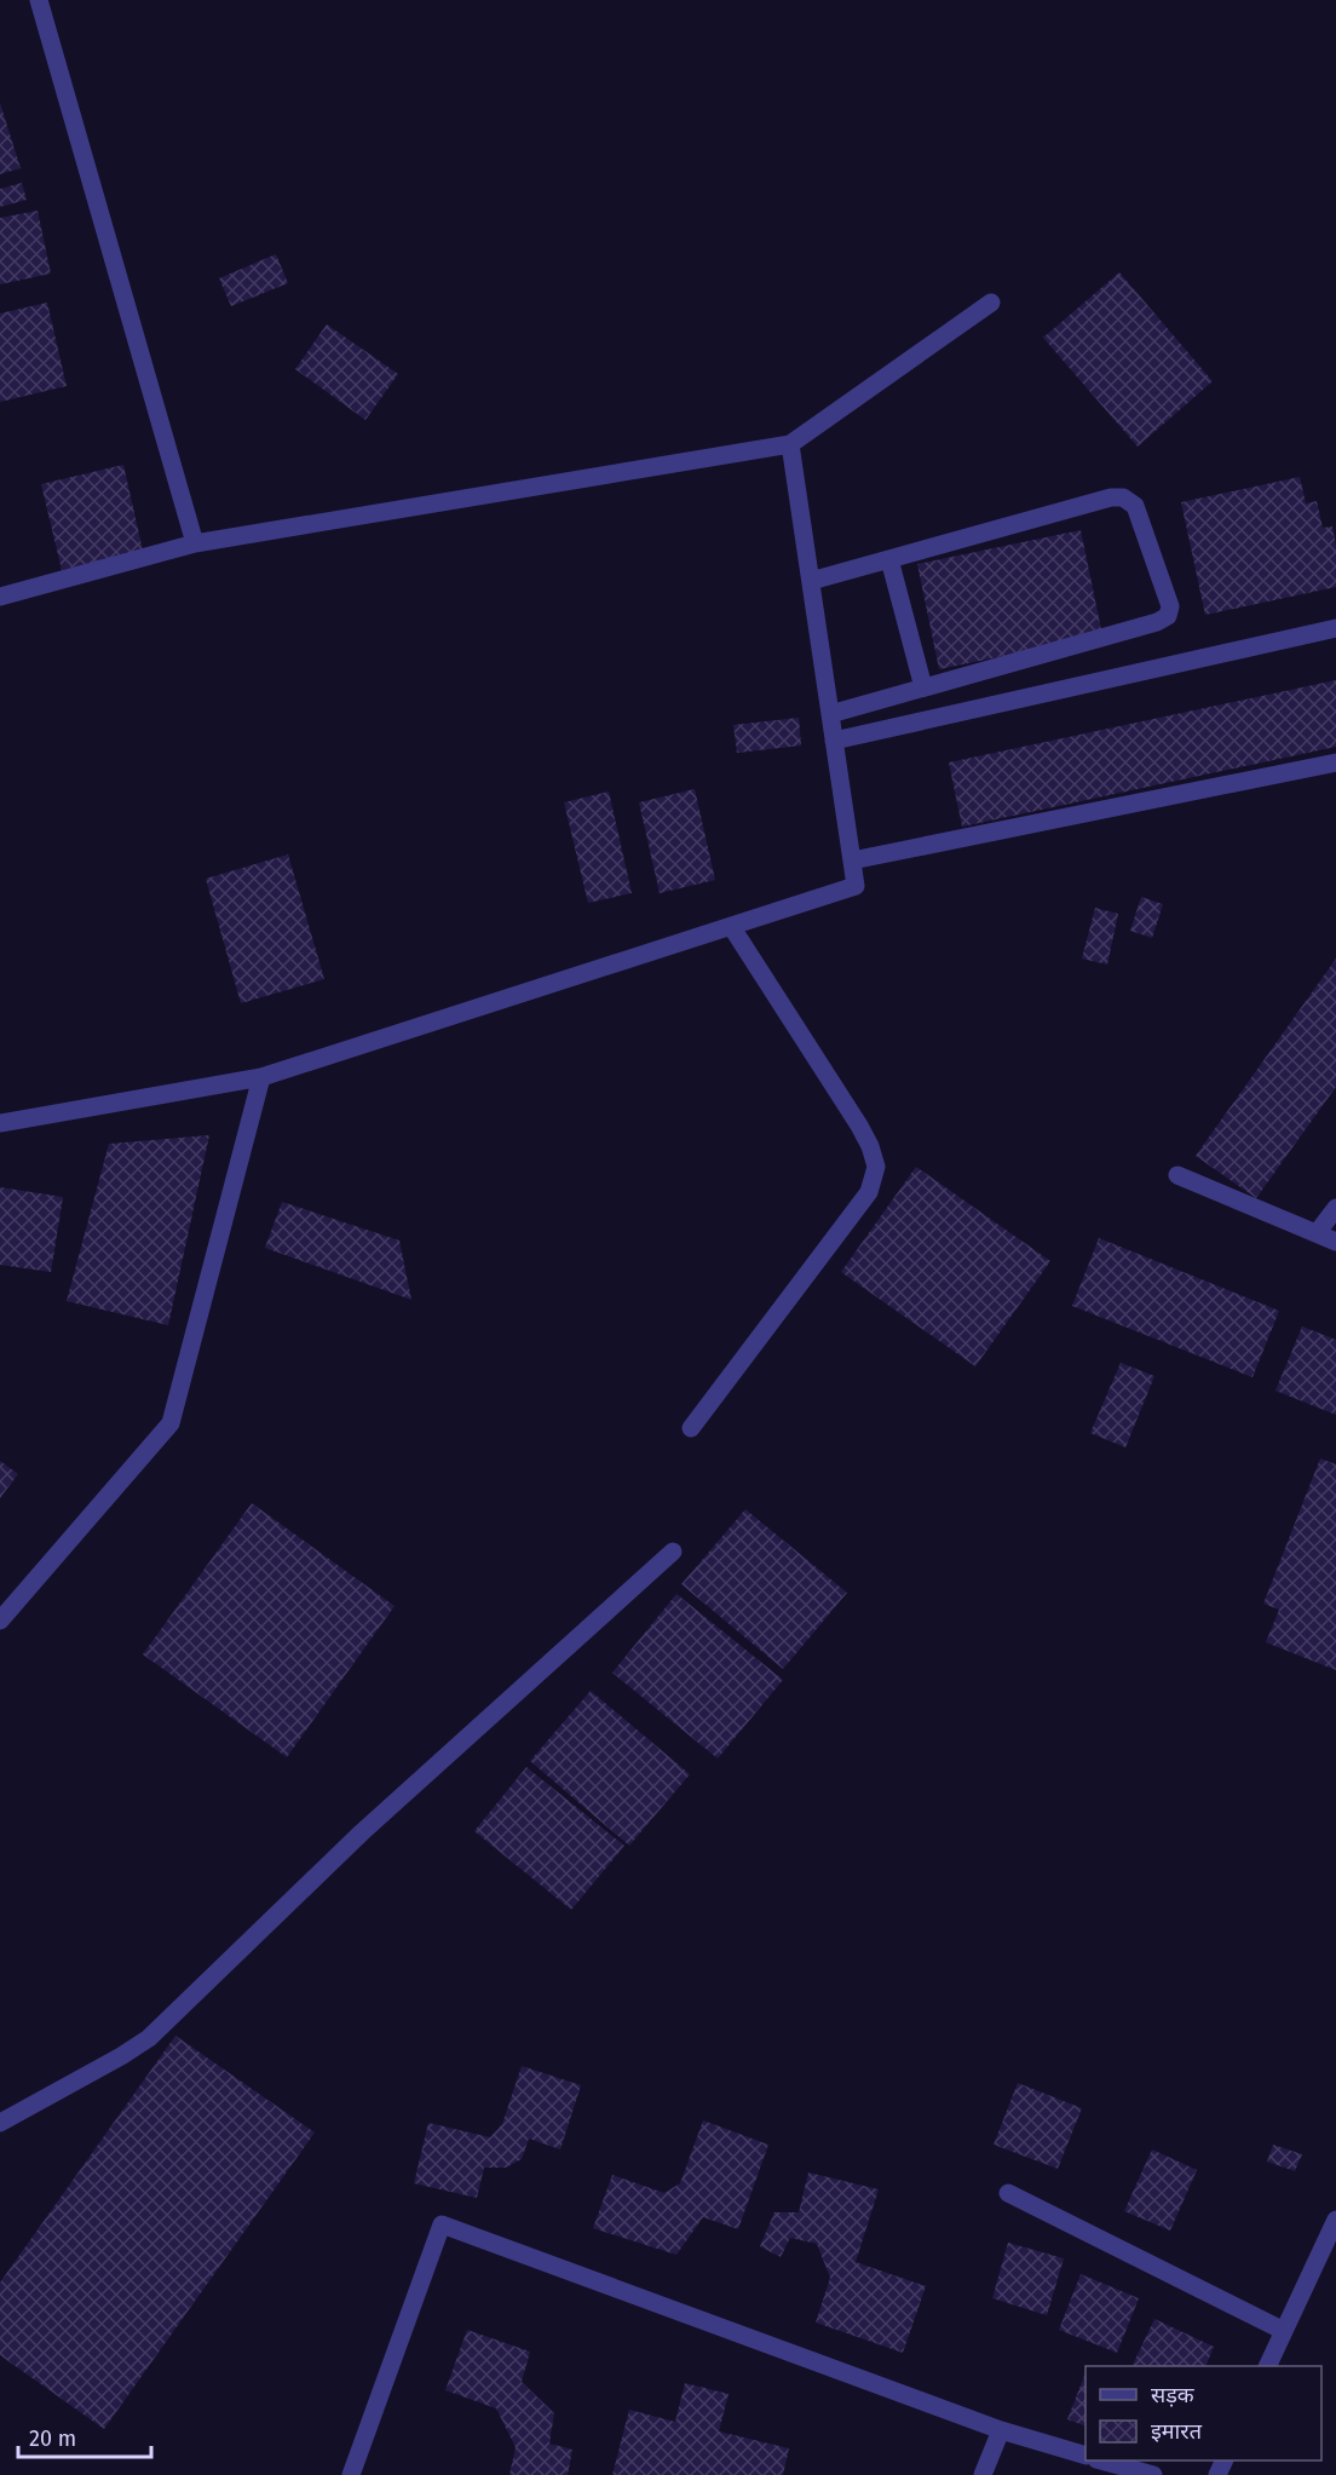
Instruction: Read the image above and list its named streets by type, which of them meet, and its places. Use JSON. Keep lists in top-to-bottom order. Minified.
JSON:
{"legend":["सड़क","इमारत"],"scale_bar":"20 m"}
